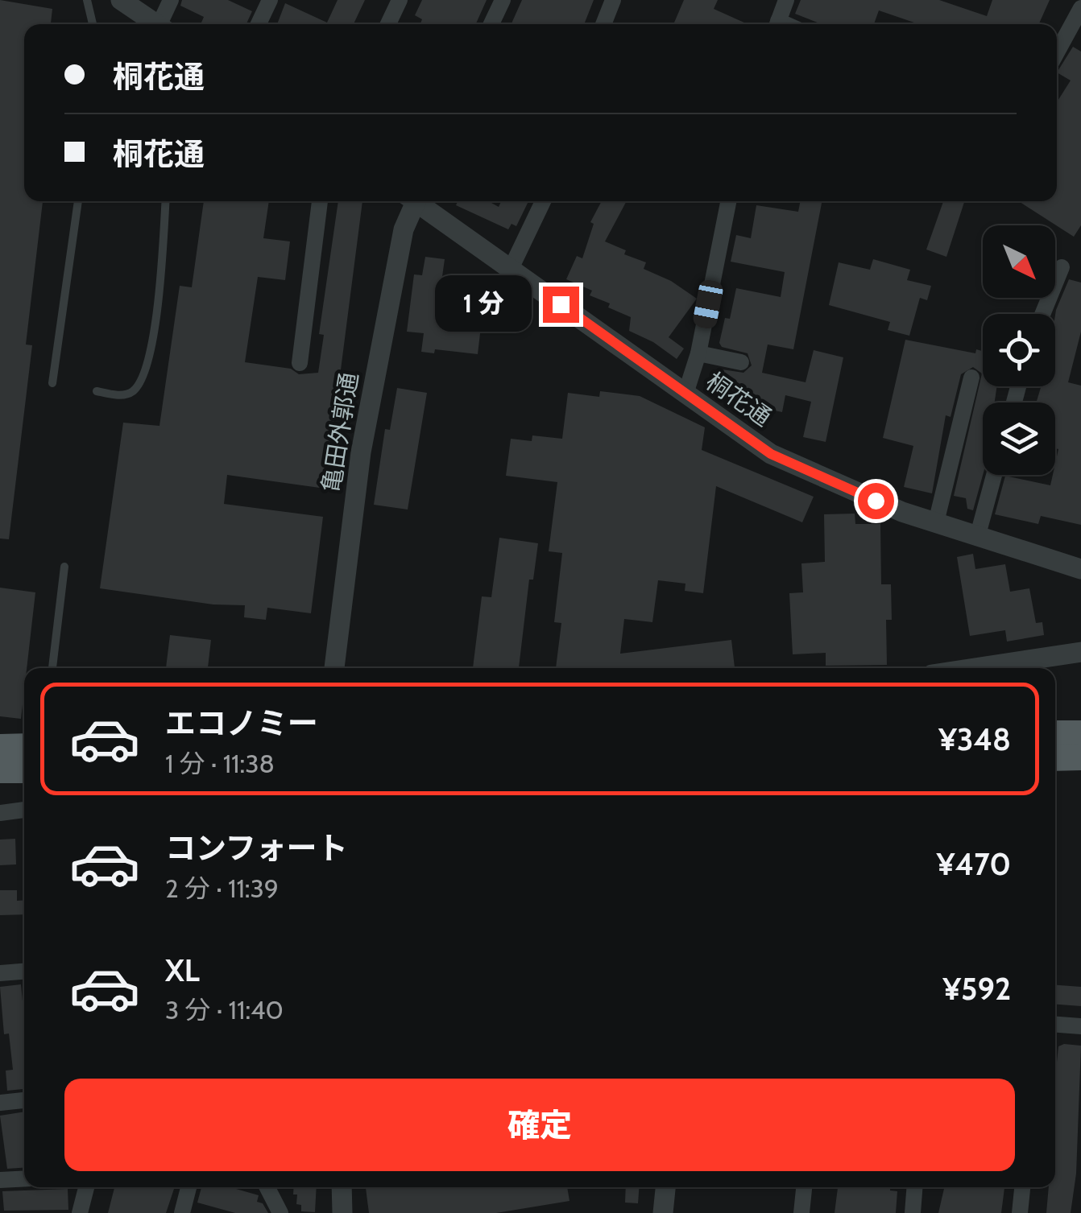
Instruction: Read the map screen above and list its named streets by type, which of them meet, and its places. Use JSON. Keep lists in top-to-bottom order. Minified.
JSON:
{"streets":{"street":["桐花通","亀田外郭通"]},"north":"bottom right","page":{"banner":["桐花通","桐花通"],"bubble":"1 分","list":[{"name":"エコノミー","note":"1 分 · 11:38","value":"¥348"},{"name":"コンフォート","note":"2 分 · 11:39","value":"¥470"},{"name":"XL","note":"3 分 · 11:40","value":"¥592"}],"buttons":"確定"}}
